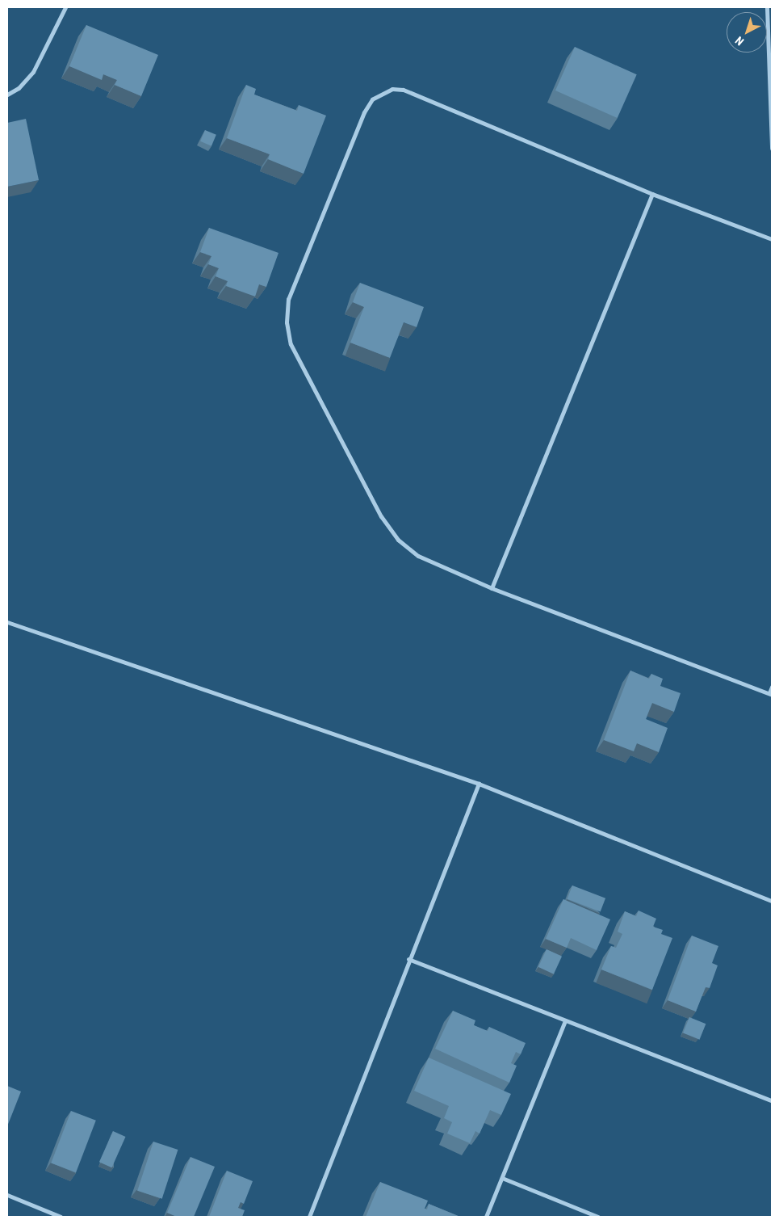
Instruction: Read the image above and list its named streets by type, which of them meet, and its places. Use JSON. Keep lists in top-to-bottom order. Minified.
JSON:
{"north":"bottom left"}
